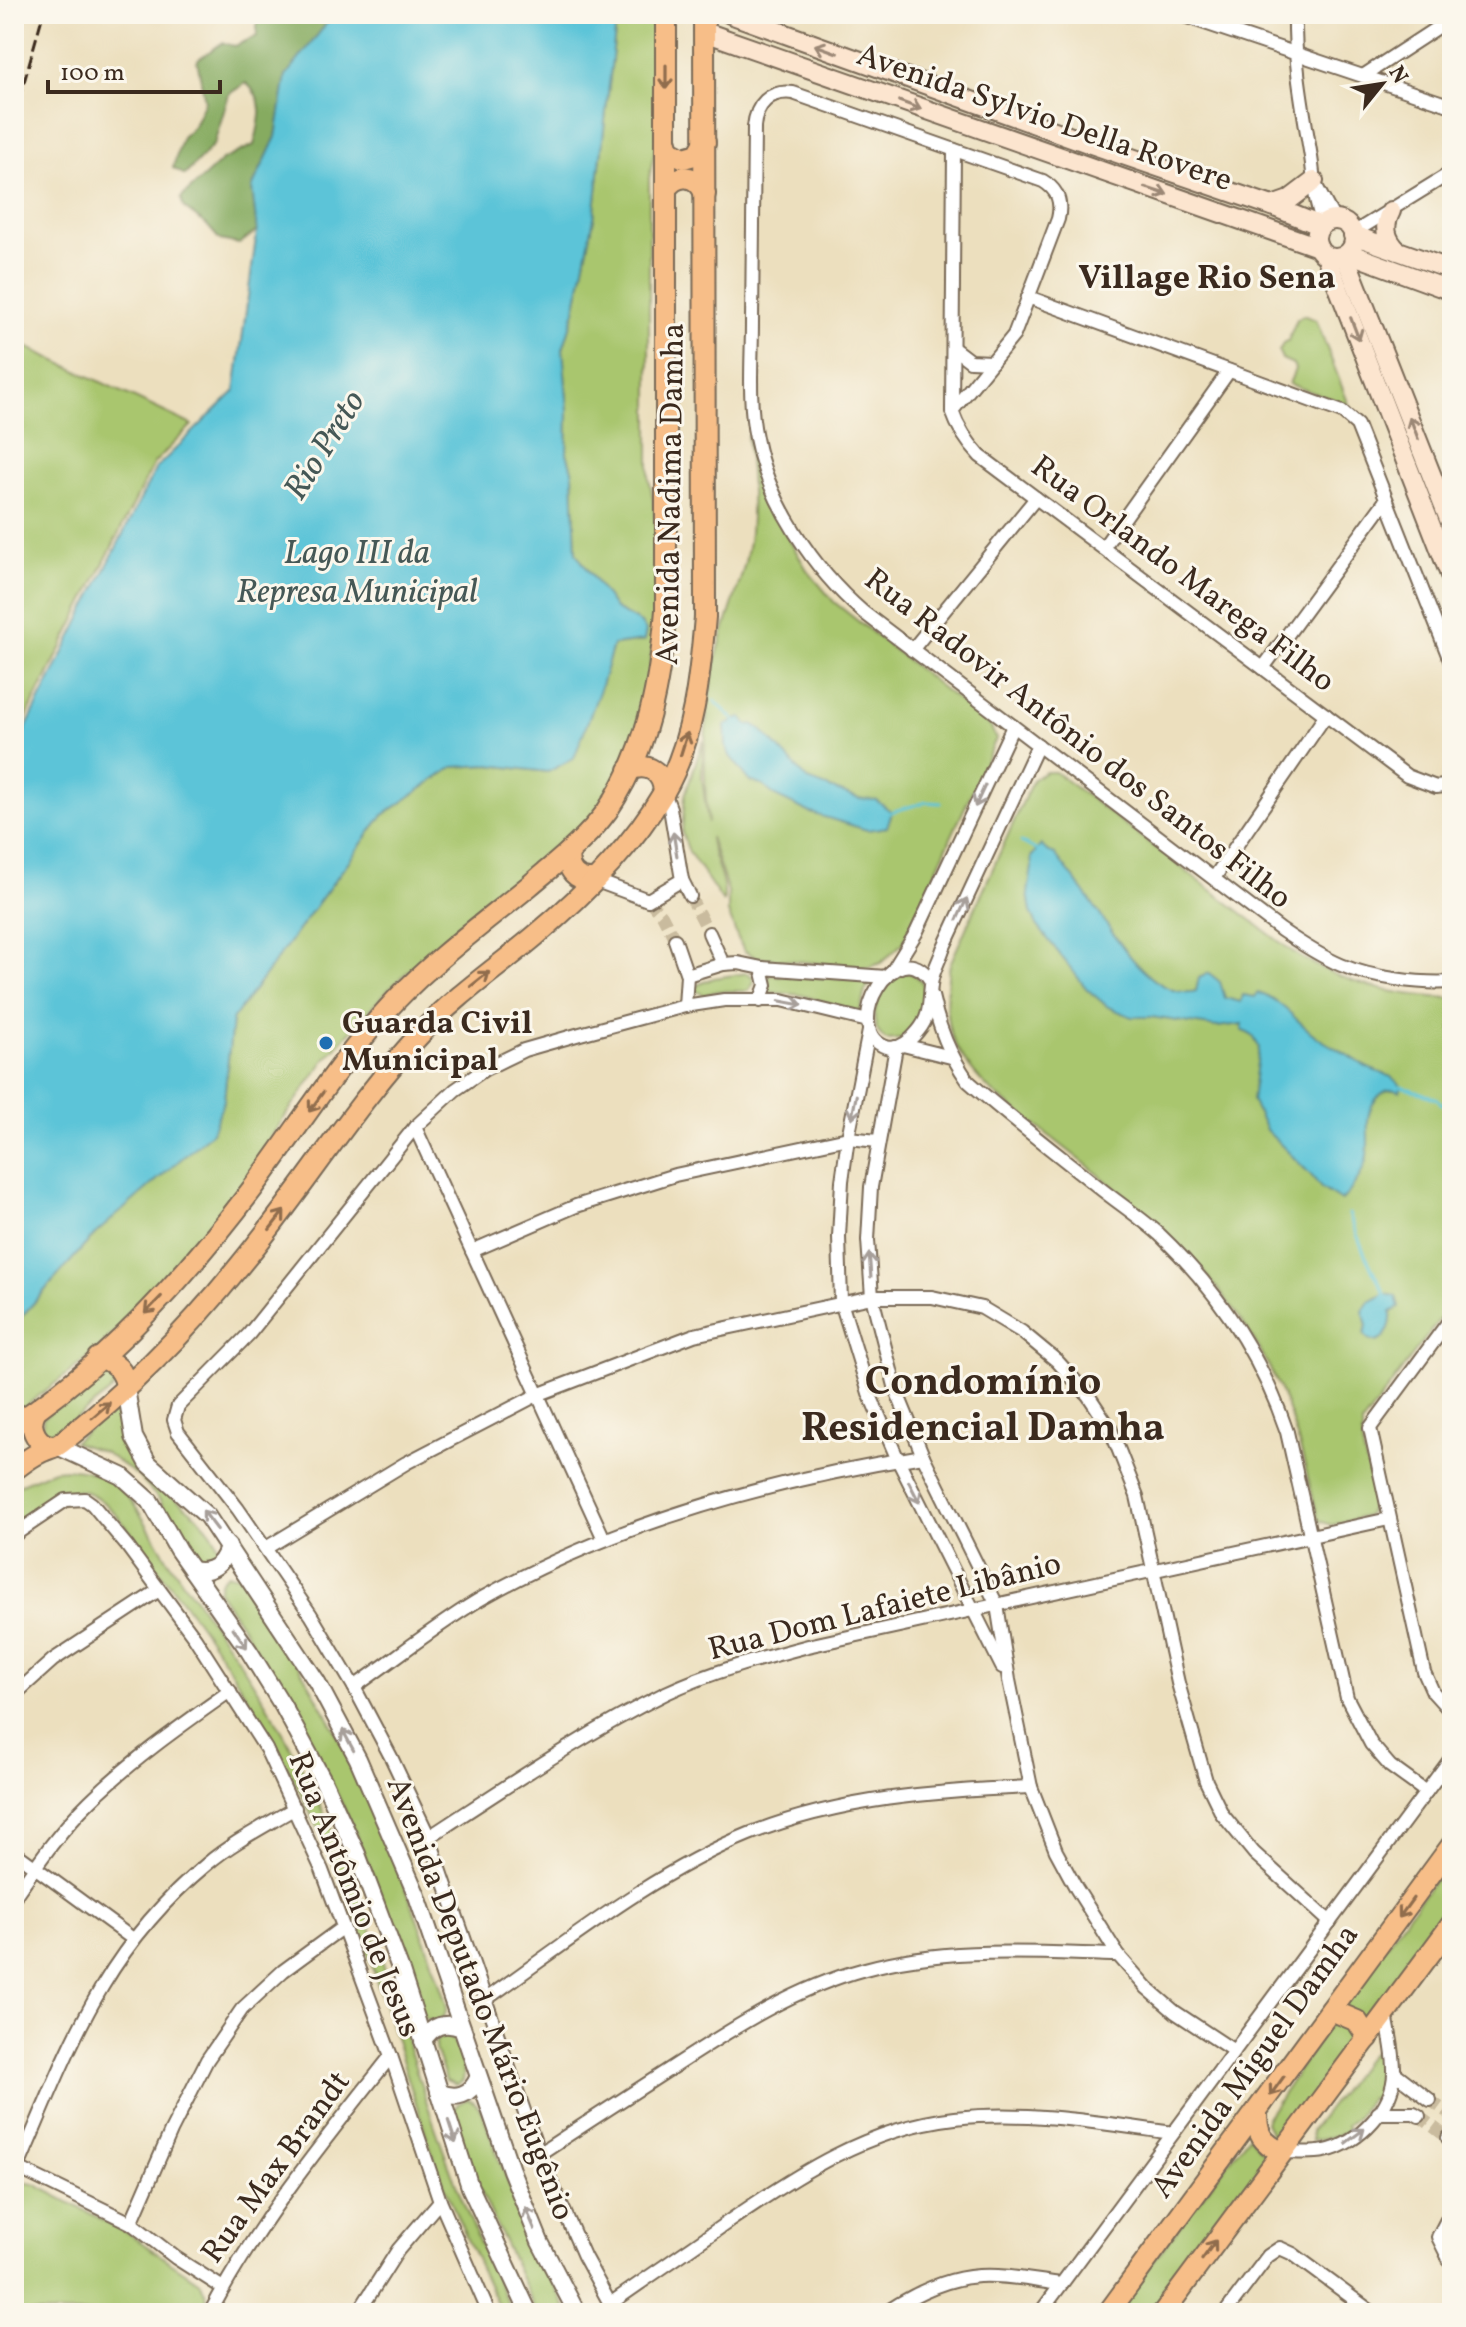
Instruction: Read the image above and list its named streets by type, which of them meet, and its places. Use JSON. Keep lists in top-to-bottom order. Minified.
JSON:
{"streets":{"main road":["Avenida Sylvio Della Rovere","Avenida Nadima Damha","Avenida Miguel Damha"],"street":["Rua Orlando Marega Filho","Rua Radovir Antônio dos Santos Filho","Rua Dom Lafaiete Libânio","Rua Antômio de Jesus","Avenida Deputado Mário Eugênio","Rua Max Brandt"]},"crossings":[["Avenida Sylvio Della Rovere","Avenida Nadima Damha"],["Avenida Nadima Damha","Avenida Deputado Mário Eugênio"],["Rua Antômio de Jesus","Rua Max Brandt"]],"districts":["Village Rio Sena","Condomínio Residencial Damha"],"water":["Rio Preto","Lago III da Represa Municipal"],"places":["Guarda Civil Municipal"],"scale_bar":"100 m","north":"top right"}
